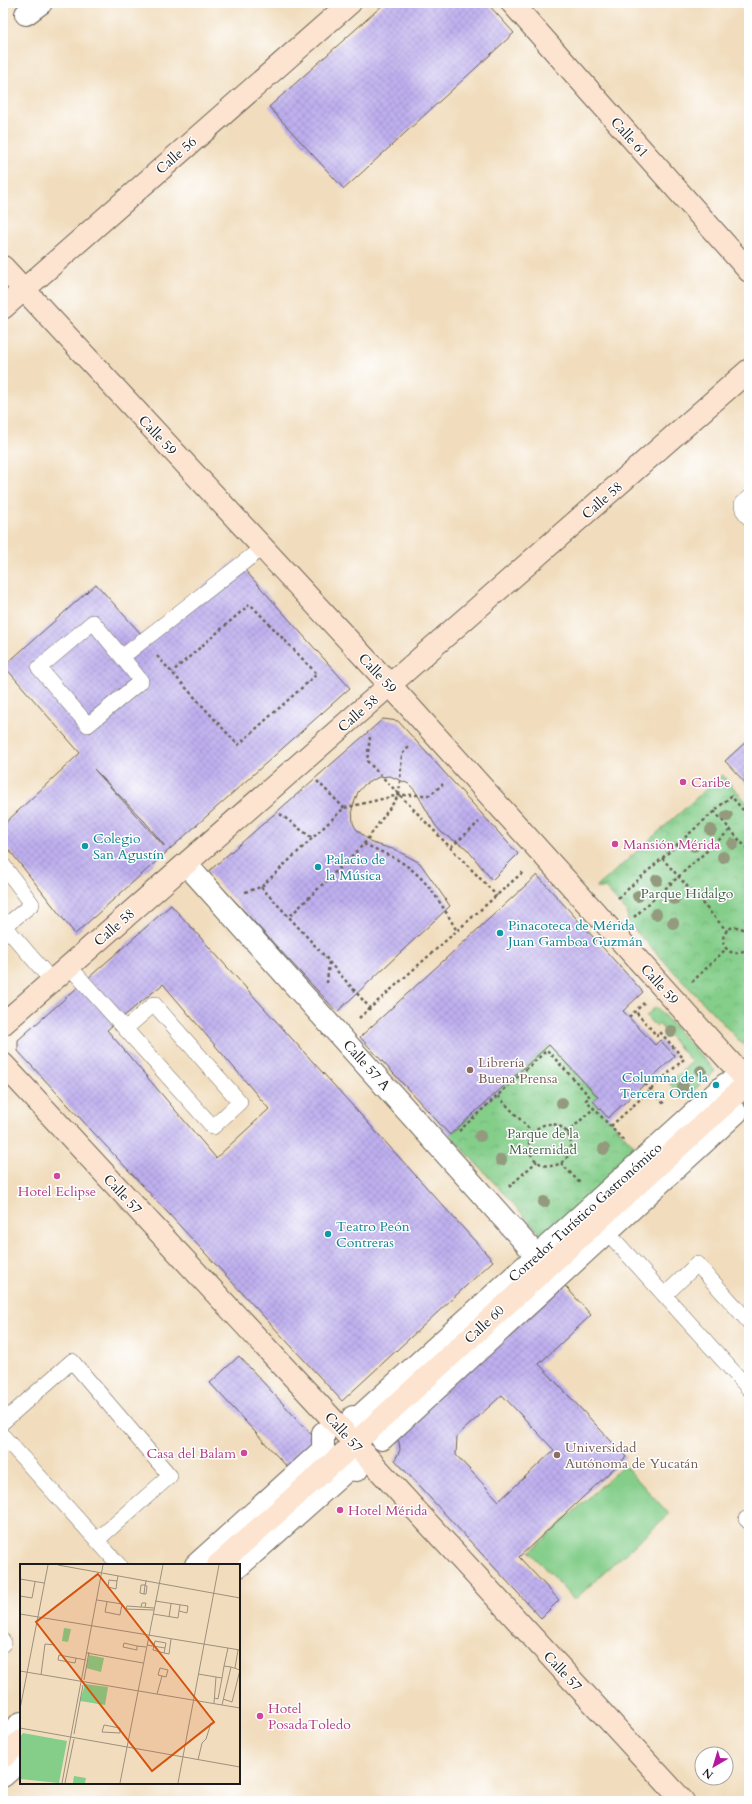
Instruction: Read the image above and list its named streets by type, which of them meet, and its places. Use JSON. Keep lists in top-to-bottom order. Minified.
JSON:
{"streets":{"main road":["Calle 61","Calle 56","Calle 59","Calle 58","Calle 57","Calle 60"],"street":["Calle 57 A","Corredor Turístico Gastronómico"]},"crossings":[["Calle 56","Calle 59"],["Calle 59","Calle 58"],["Calle 59","Calle 60"],["Calle 58","Calle 57 A"],["Calle 57 A","Corredor Turístico Gastronómico"],["Calle 57 A","Calle 60"],["Calle 57","Calle 60"],["Corredor Turístico Gastronómico","Calle 60"]],"parks":["Parque Hidalgo","Parque de la Maternidad"],"places":["Caribe","Mansión Mérida","Colegio San Agustín","Palacio de la Música","Pinacoteca de Mérida Juan Gamboa Guzmán","Librería Buena Prensa","Columna de la Tercera Orden","Hotel Eclipse","Teatro Peón Contreras","Casa del Balam","Universidad Autónoma de Yucatán","Hotel Mérida","Hotel PosadaToledo"],"north":"bottom left"}
